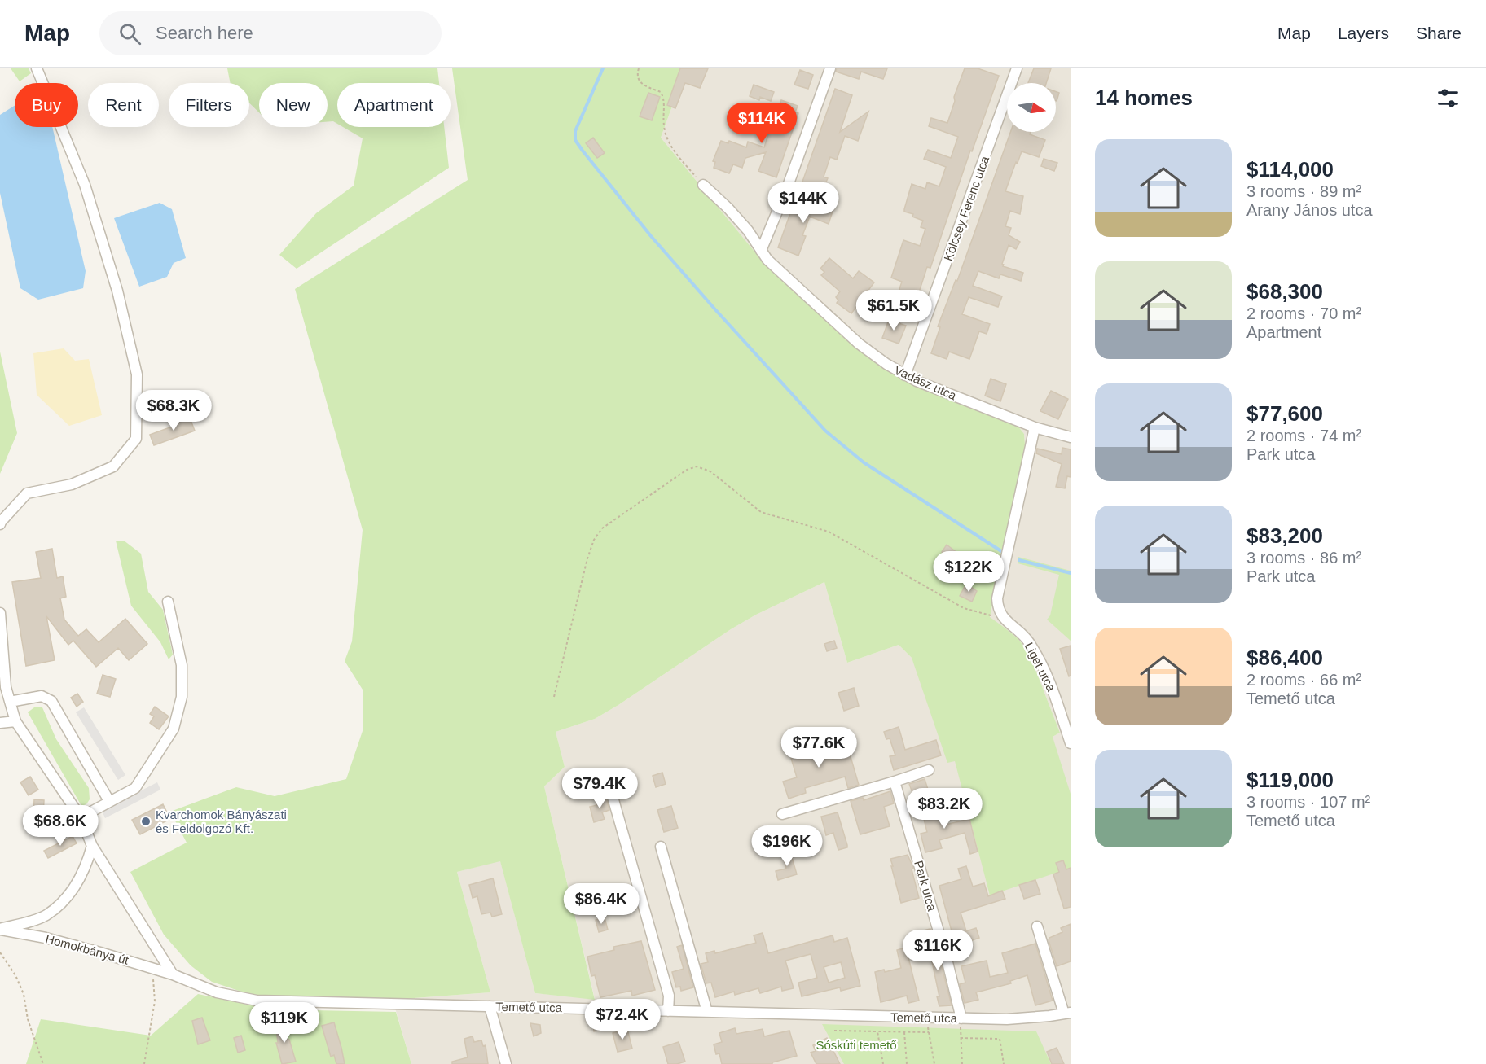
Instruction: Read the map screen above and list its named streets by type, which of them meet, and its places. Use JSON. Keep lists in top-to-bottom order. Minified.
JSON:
{"streets":{"street":["Kölcsey Ferenc utca","Vadász utca","Liget utca","Park utca","Homokbánya út","Temető utca"]},"crossings":[["Kölcsey Ferenc utca","Vadász utca"],["Park utca","Temető utca"],["Homokbánya út","Temető utca"]],"parks":["Sóskúti temető"],"places":["Kvarchomok Bányászati és Feldolgozó Kft."],"north":"right","page":{"header":"Map","search":"Search here","nav":["Map","Layers","Share"],"heading":"14 homes","chip":["Buy","Rent","Filters","New","Apartment"],"price":["$114K","$144K","$61.5K","$68.3K","$122K","$77.6K","$79.4K","$83.2K","$68.6K","$196K","$86.4K","$116K","$72.4K","$119K"],"list":[{"name":"$114,000","note":"3 rooms · 89 m² · Arany János utca"},{"name":"$68,300","note":"2 rooms · 70 m² · Apartment"},{"name":"$77,600","note":"2 rooms · 74 m² · Park utca"},{"name":"$83,200","note":"3 rooms · 86 m² · Park utca"},{"name":"$86,400","note":"2 rooms · 66 m² · Temető utca"},{"name":"$119,000","note":"3 rooms · 107 m² · Temető utca"}]}}
